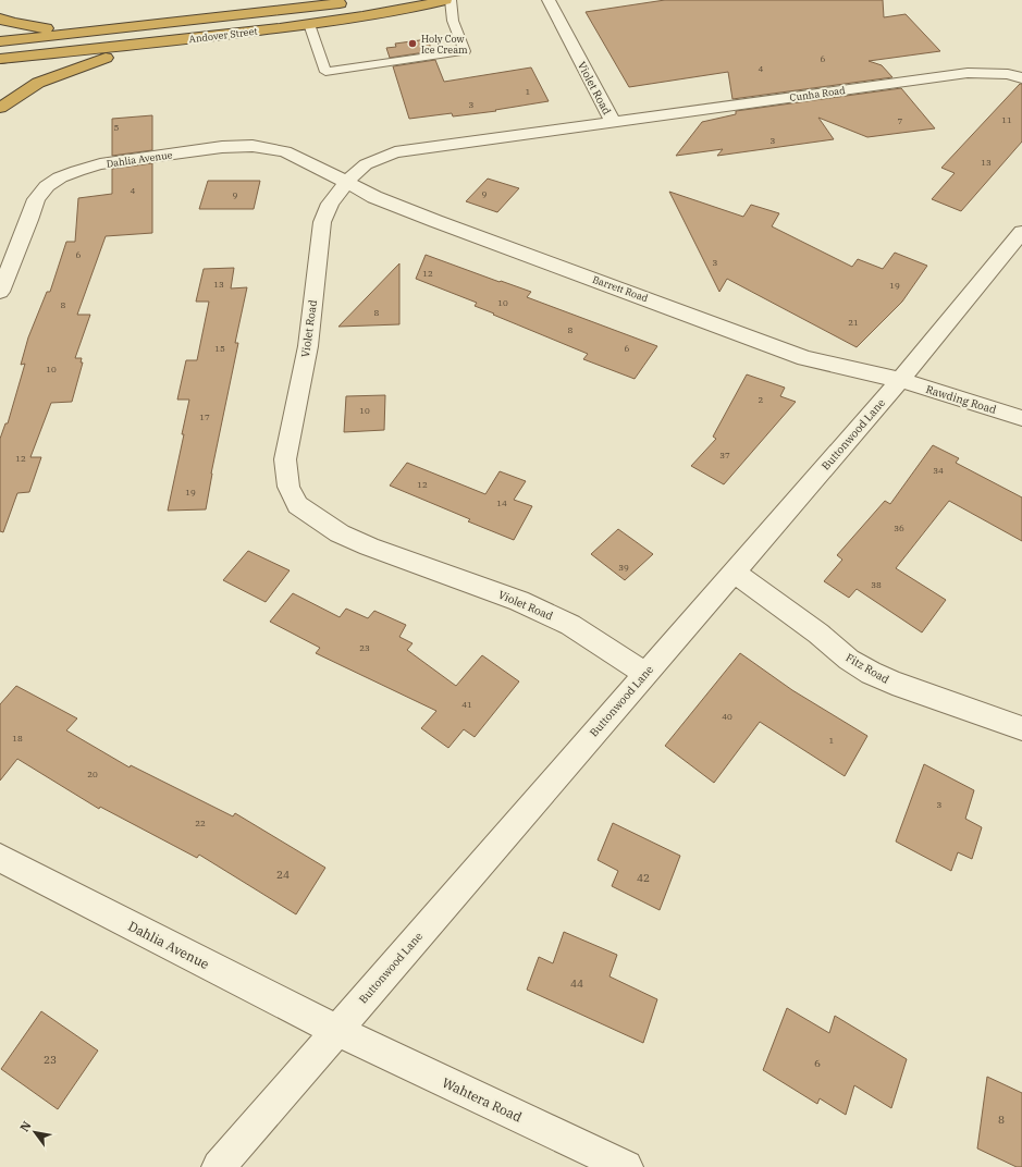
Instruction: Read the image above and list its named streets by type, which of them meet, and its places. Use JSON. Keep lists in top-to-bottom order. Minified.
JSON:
{"streets":{"highway":["Andover Street"],"street":["Violet Road","Cunha Road","Dahlia Avenue","Barrett Road","Rawding Road","Buttonwood Lane","Fitz Road","Wahtera Road"]},"crossings":[["Violet Road","Cunha Road"],["Violet Road","Dahlia Avenue"],["Violet Road","Barrett Road"],["Violet Road","Buttonwood Lane"],["Dahlia Avenue","Barrett Road"],["Dahlia Avenue","Buttonwood Lane"],["Dahlia Avenue","Wahtera Road"],["Barrett Road","Rawding Road"],["Barrett Road","Buttonwood Lane"],["Rawding Road","Buttonwood Lane"],["Buttonwood Lane","Fitz Road"],["Buttonwood Lane","Wahtera Road"]],"places":["Holy Cow Ice Cream"],"house_numbers":["6","4","1","3","11","7","5","3","13","4","9","9","6","3","12","13","19","10","8","8","21","8","15","6","10","2","10","17","37","12","34","12","19","14","36","39","38","23","41","40","18","1","20","3","22","24","42","44","23","6","8"],"north":"top left"}
